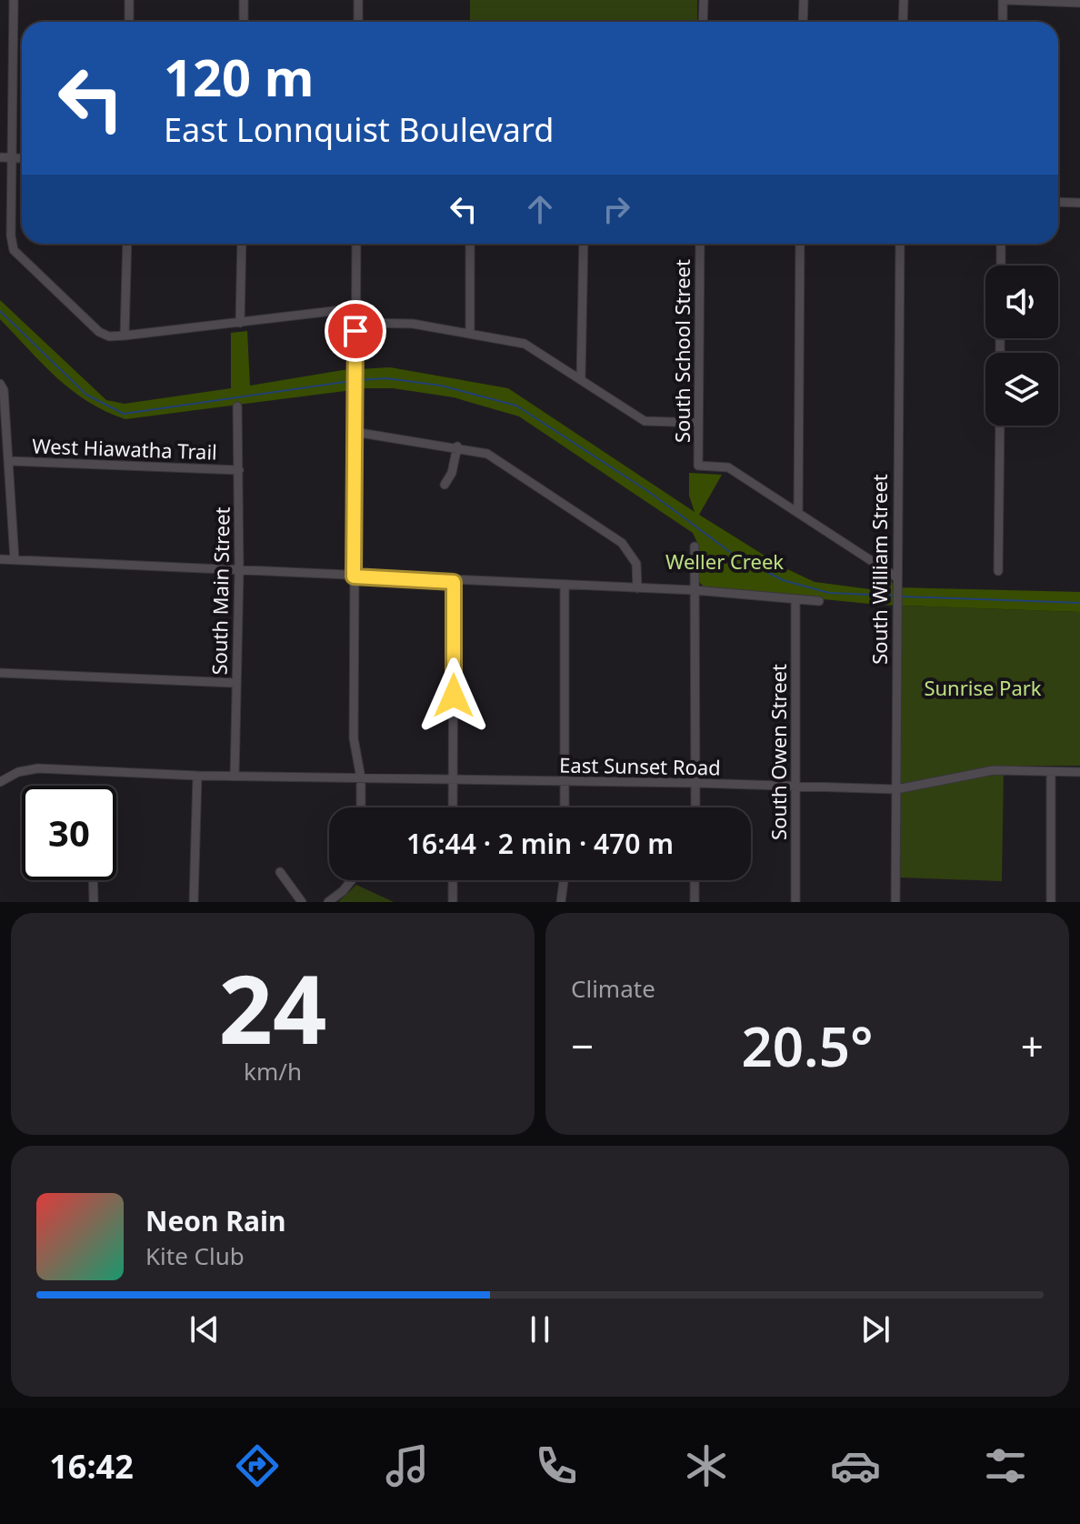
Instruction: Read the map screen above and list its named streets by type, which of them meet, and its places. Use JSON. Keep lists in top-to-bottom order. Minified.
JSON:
{"streets":{"street":["South School Street","West Hiawatha Trail","South William Street","South Main Street","South Owen Street","East Sunset Road"]},"crossings":[["West Hiawatha Trail","South Main Street"],["South William Street","East Sunset Road"],["South Main Street","East Sunset Road"],["South Owen Street","East Sunset Road"]],"parks":["Weller Creek","Sunrise Park"],"page":{"turn":["120 m","East Lonnquist Boulevard"],"limit":"30","trip":"16:44 · 2 min · 470 m","tile":[["24","km/h"],"Climate"],"heat":["−","20.5°","+"],"song":["Neon Rain","Kite Club"],"tabs":"16:42"}}
